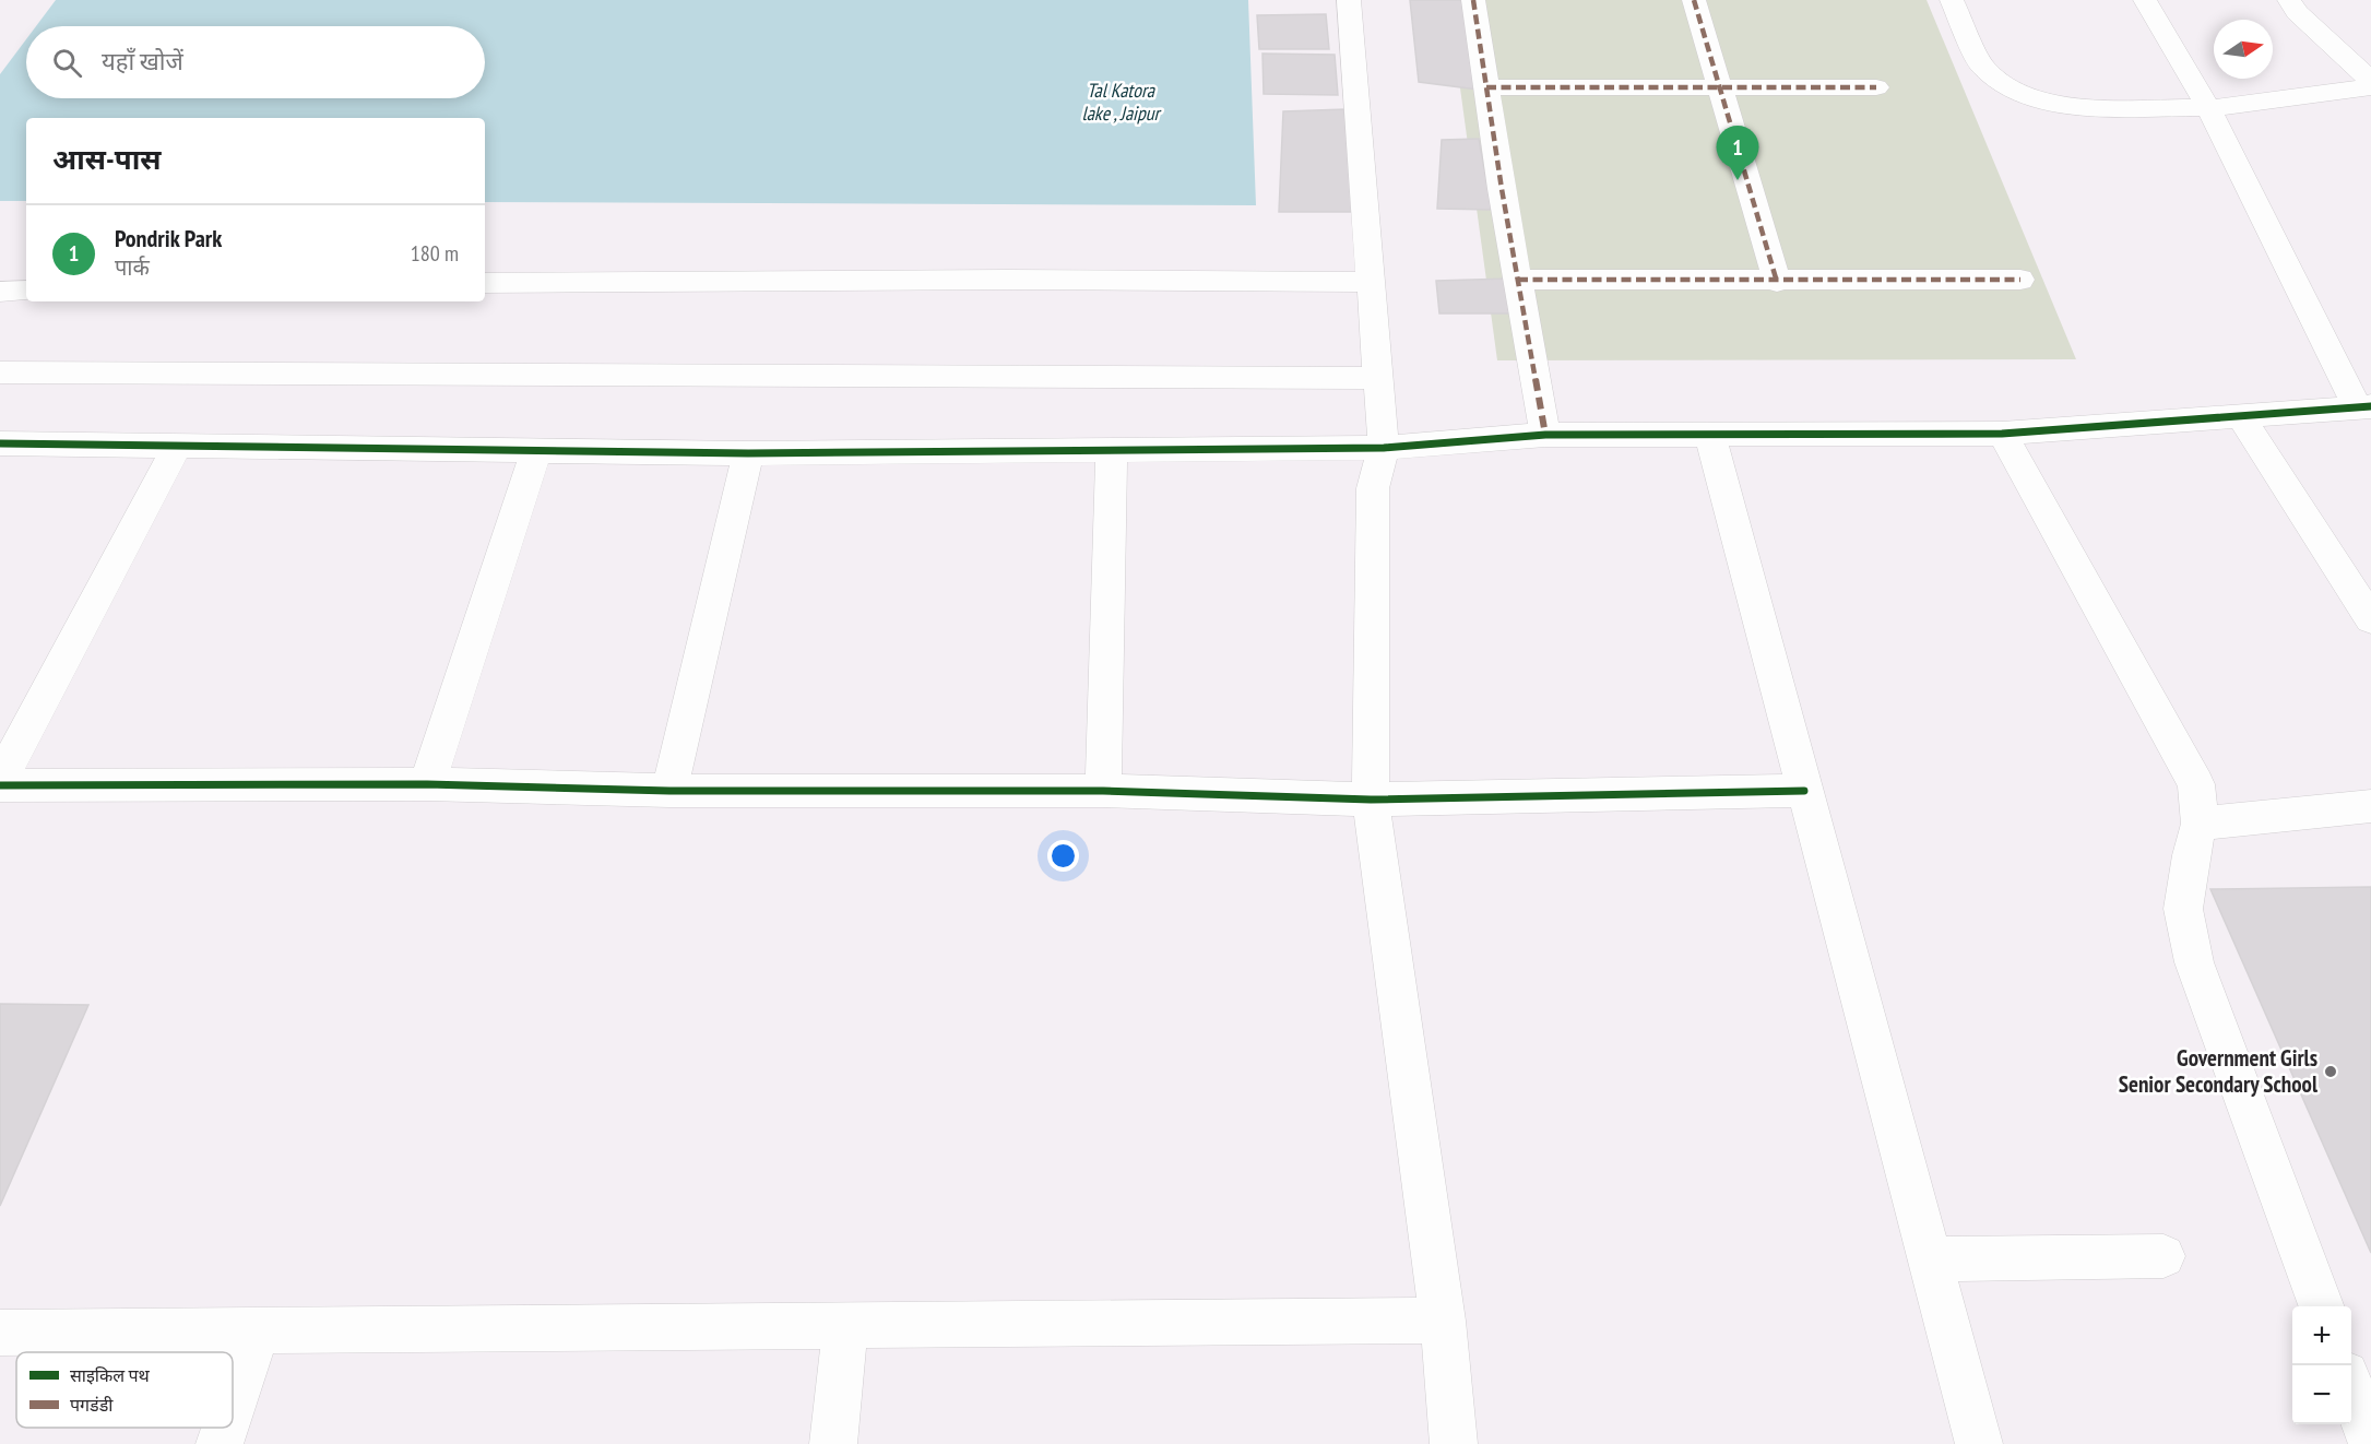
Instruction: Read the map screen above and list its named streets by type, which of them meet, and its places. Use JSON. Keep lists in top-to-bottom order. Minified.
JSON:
{"water":["Tal Katora lake , Jaipur"],"places":["Government Girls Senior Secondary School"],"legend":["साइकिल पथ","पगडंडी"],"north":"right","page":{"search":"यहाँ खोजें","heading":"आस-पास","pins":"1","list":[{"mark":"1","name":"Pondrik Park","note":"पार्क","value":"180 m"}],"map_buttons":["+","−"]}}
